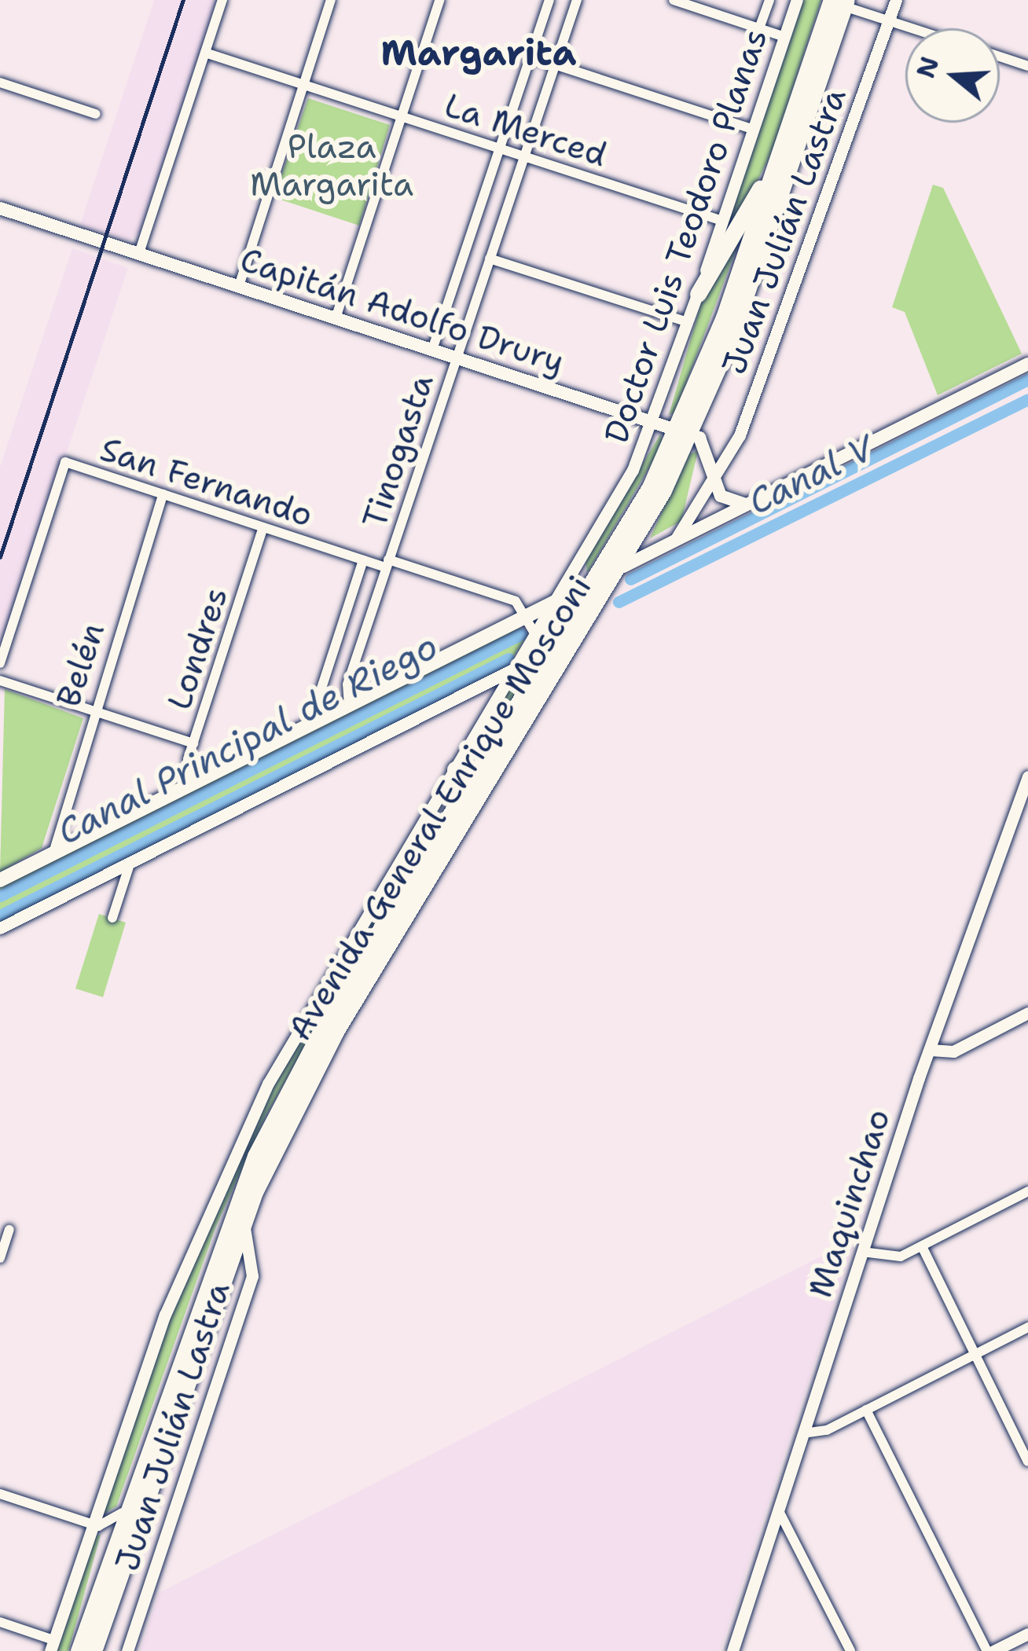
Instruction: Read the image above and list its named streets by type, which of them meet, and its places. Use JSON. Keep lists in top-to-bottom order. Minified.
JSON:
{"streets":{"highway":["Avenida General Enrique Mosconi"],"main road":["Capitán Adolfo Drury"],"street":["La Merced","Juan Julián Lastra","Doctor Luis Teodoro Planas","Tinogasta","San Fernando","Londres","Belén","Maquinchao"]},"crossings":[["La Merced","Doctor Luis Teodoro Planas"],["La Merced","Tinogasta"],["Juan Julián Lastra","Avenida General Enrique Mosconi"],["Doctor Luis Teodoro Planas","Capitán Adolfo Drury"],["Capitán Adolfo Drury","Tinogasta"],["Capitán Adolfo Drury","Avenida General Enrique Mosconi"],["Tinogasta","San Fernando"],["San Fernando","Londres"],["San Fernando","Belén"]],"districts":["Margarita"],"water":["Canal V","Canal Principal de Riego"],"parks":["Plaza Margarita"],"north":"left"}
